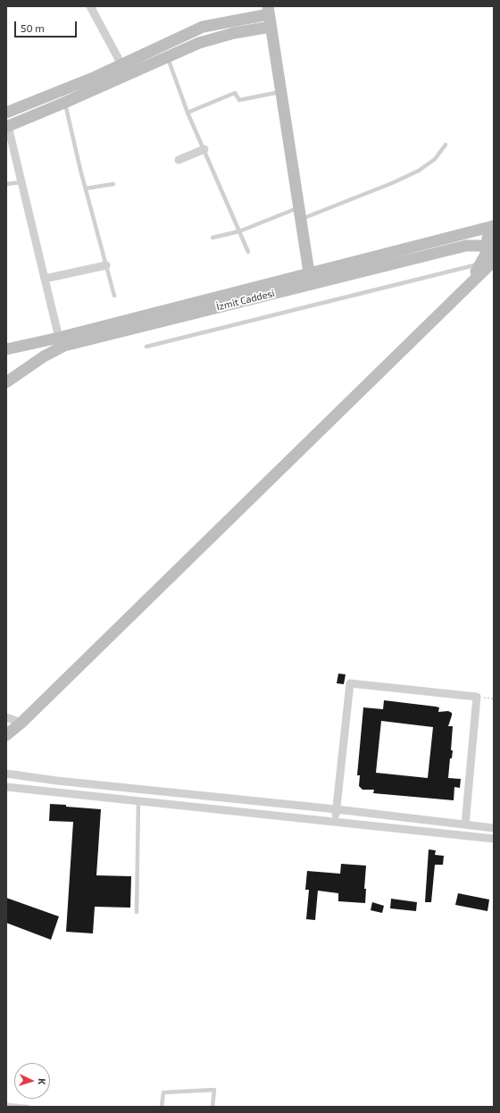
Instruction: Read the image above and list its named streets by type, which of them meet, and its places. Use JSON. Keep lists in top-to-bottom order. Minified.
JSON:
{"streets":{"street":["İzmit Caddesi"]},"scale_bar":"50 m","north":"right"}
